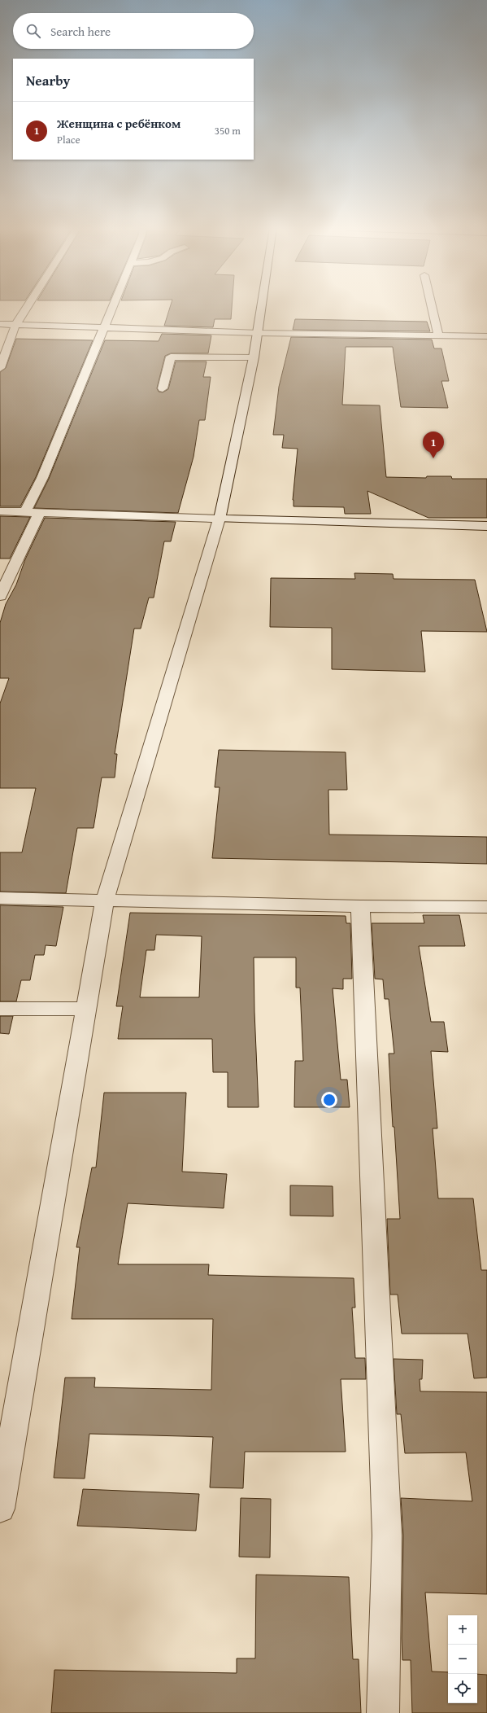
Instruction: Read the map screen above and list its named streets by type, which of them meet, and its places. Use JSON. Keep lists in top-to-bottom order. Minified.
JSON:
{"page":{"search":"Search here","heading":"Nearby","list":[{"mark":"1","name":"Женщина с ребёнком","note":"Place","value":"350 m"}],"pins":"1","map_buttons":["+","−"]}}
